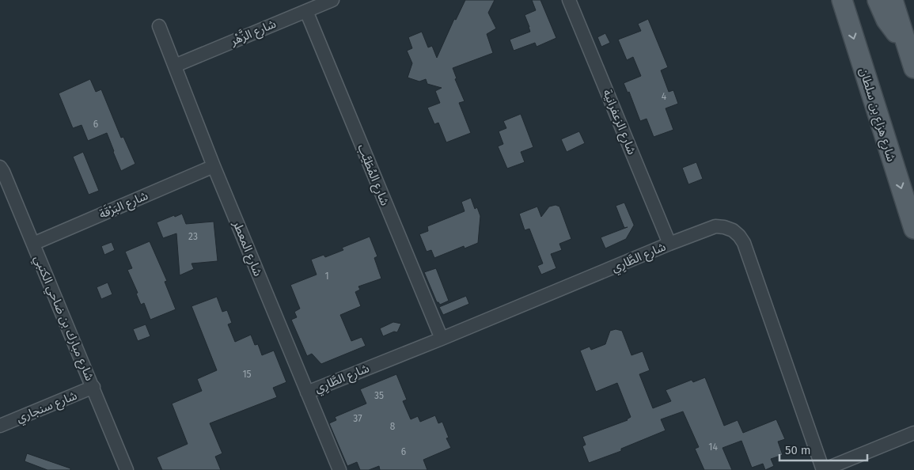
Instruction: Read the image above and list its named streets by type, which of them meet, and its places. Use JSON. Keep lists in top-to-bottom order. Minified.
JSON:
{"streets":{"main road":["شارع هزاع بن سلطان"],"street":["شارع الزَّهْر","شارع الزعفرانية","شارع المُطَيَّب","شارع البَرْقَة","شارع المعطر","شارع الطَّارِي","شارع مبارك بن ضاحي الكتبي","شارع سنجاري"]},"crossings":[["شارع الزَّهْر","شارع المُطَيَّب"],["شارع الزَّهْر","شارع المعطر"],["شارع الزعفرانية","شارع الطَّارِي"],["شارع المُطَيَّب","شارع الطَّارِي"],["شارع البَرْقَة","شارع المعطر"],["شارع البَرْقَة","شارع مبارك بن ضاحي الكتبي"],["شارع المعطر","شارع الطَّارِي"],["شارع مبارك بن ضاحي الكتبي","شارع سنجاري"]],"house_numbers":["4","6","23","1","15","35","37","8","14","6"],"scale_bar":"50 m"}
